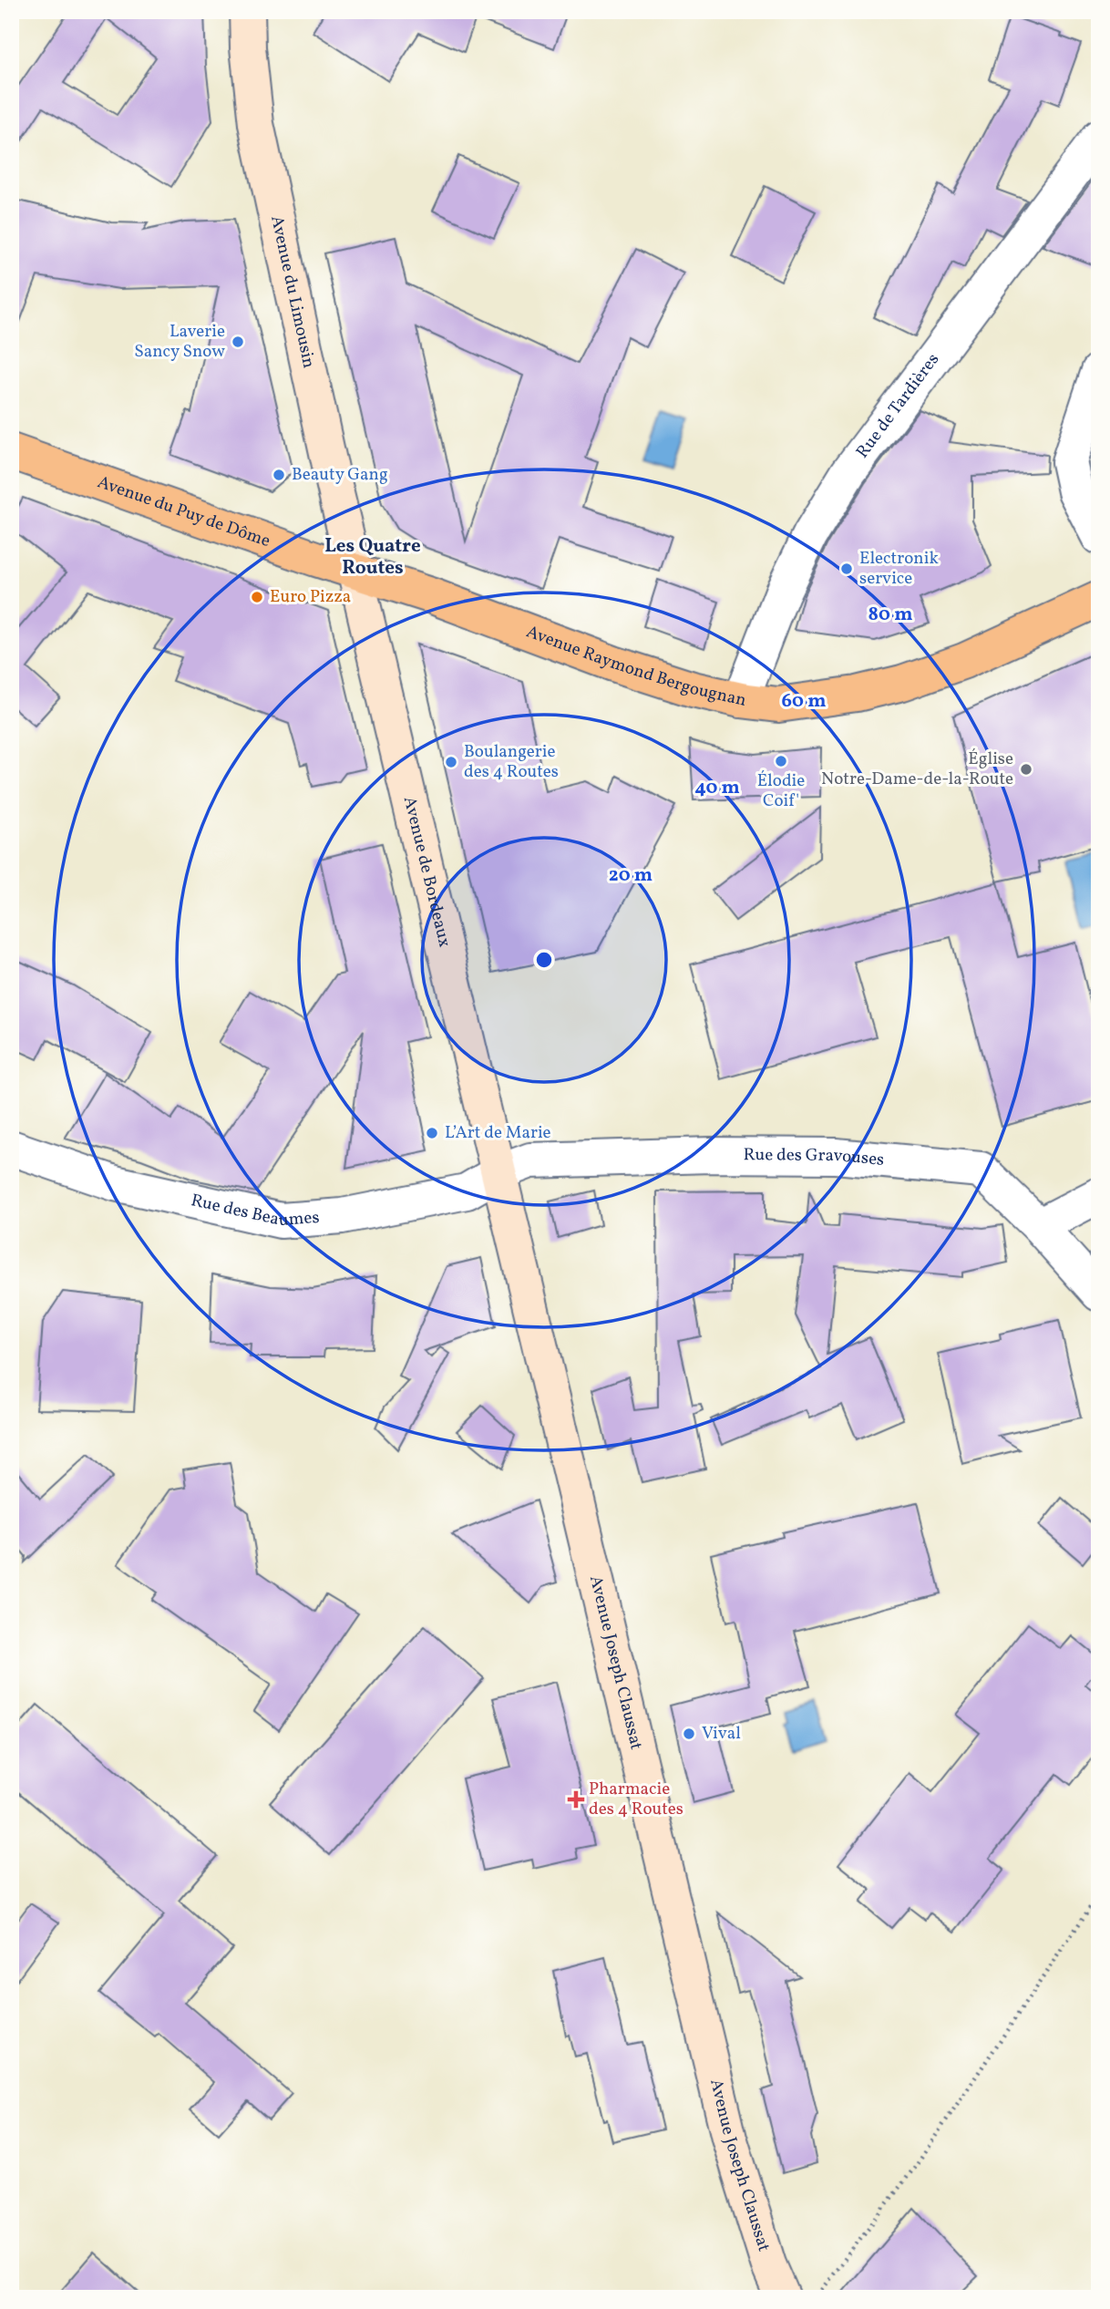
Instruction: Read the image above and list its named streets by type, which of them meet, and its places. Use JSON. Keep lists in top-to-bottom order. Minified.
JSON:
{"streets":{"main road":["Avenue du Limousin","Avenue du Puy de Dôme","Avenue Raymond Bergougnan","Avenue de Bordeaux","Avenue Joseph Claussat"],"street":["Rue de Tardières","Rue des Gravouses","Rue des Beaumes"]},"crossings":[["Avenue du Limousin","Avenue du Puy de Dôme"],["Avenue du Limousin","Avenue Raymond Bergougnan"],["Avenue du Limousin","Avenue de Bordeaux"],["Rue de Tardières","Avenue Raymond Bergougnan"],["Avenue du Puy de Dôme","Avenue Raymond Bergougnan"],["Avenue du Puy de Dôme","Avenue de Bordeaux"],["Avenue Raymond Bergougnan","Avenue de Bordeaux"],["Avenue de Bordeaux","Rue des Gravouses"],["Avenue de Bordeaux","Rue des Beaumes"],["Avenue de Bordeaux","Avenue Joseph Claussat"],["Rue des Gravouses","Rue des Beaumes"],["Rue des Gravouses","Avenue Joseph Claussat"],["Rue des Beaumes","Avenue Joseph Claussat"]],"districts":["Les Quatre Routes"],"places":{"other":["Laverie Sancy Snow","Beauty Gang","Electronik service","Euro Pizza","Élodie Coif'","Boulangerie des 4 Routes","Église Notre-Dame-de-la-Route","L’Art de Marie","Vival"],"health":["Pharmacie des 4 Routes"]},"rings":["80 m","60 m","40 m","20 m"]}
